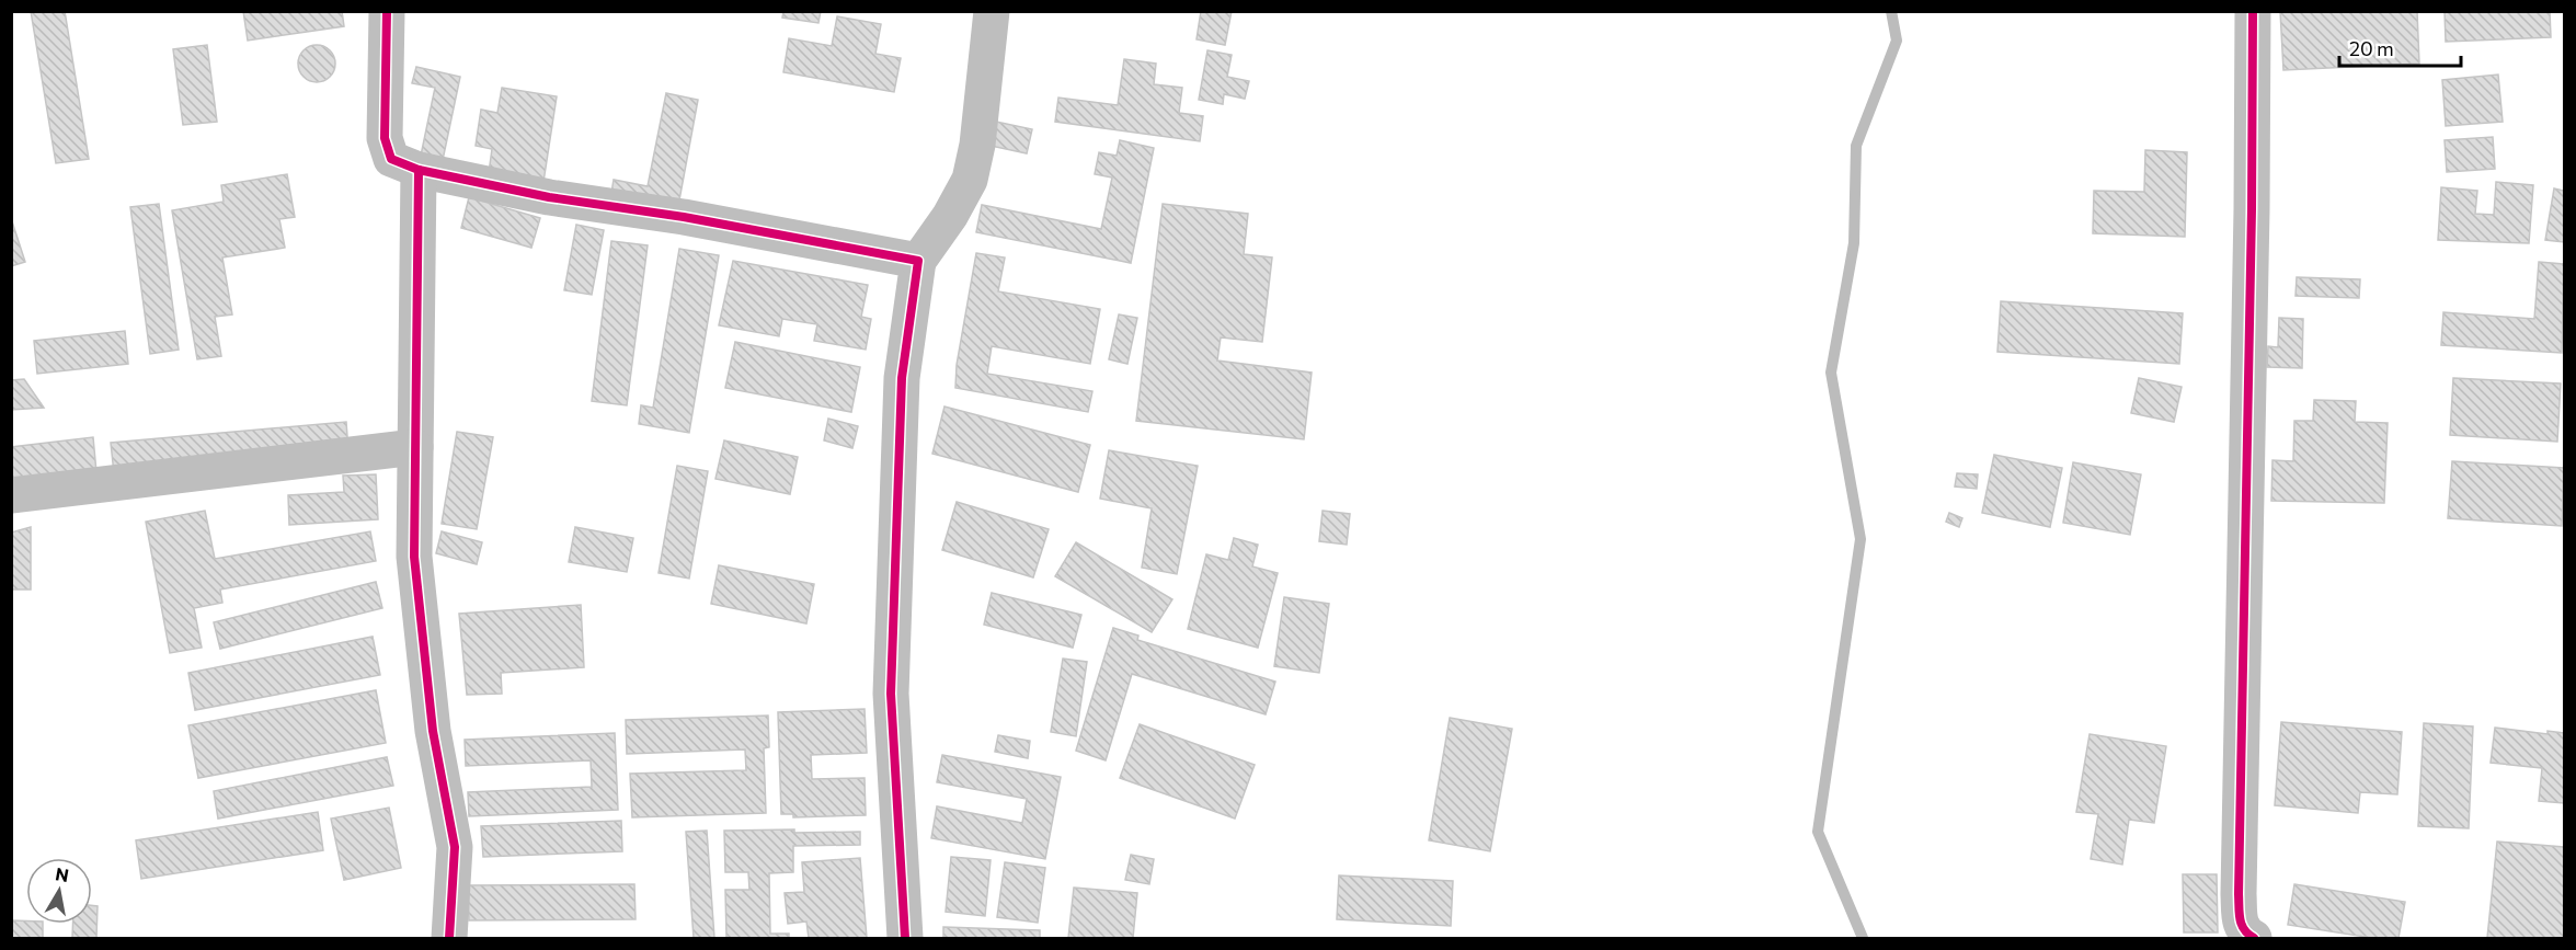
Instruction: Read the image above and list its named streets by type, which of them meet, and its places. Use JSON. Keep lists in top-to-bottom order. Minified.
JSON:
{"scale_bar":"20 m","north":"top"}
